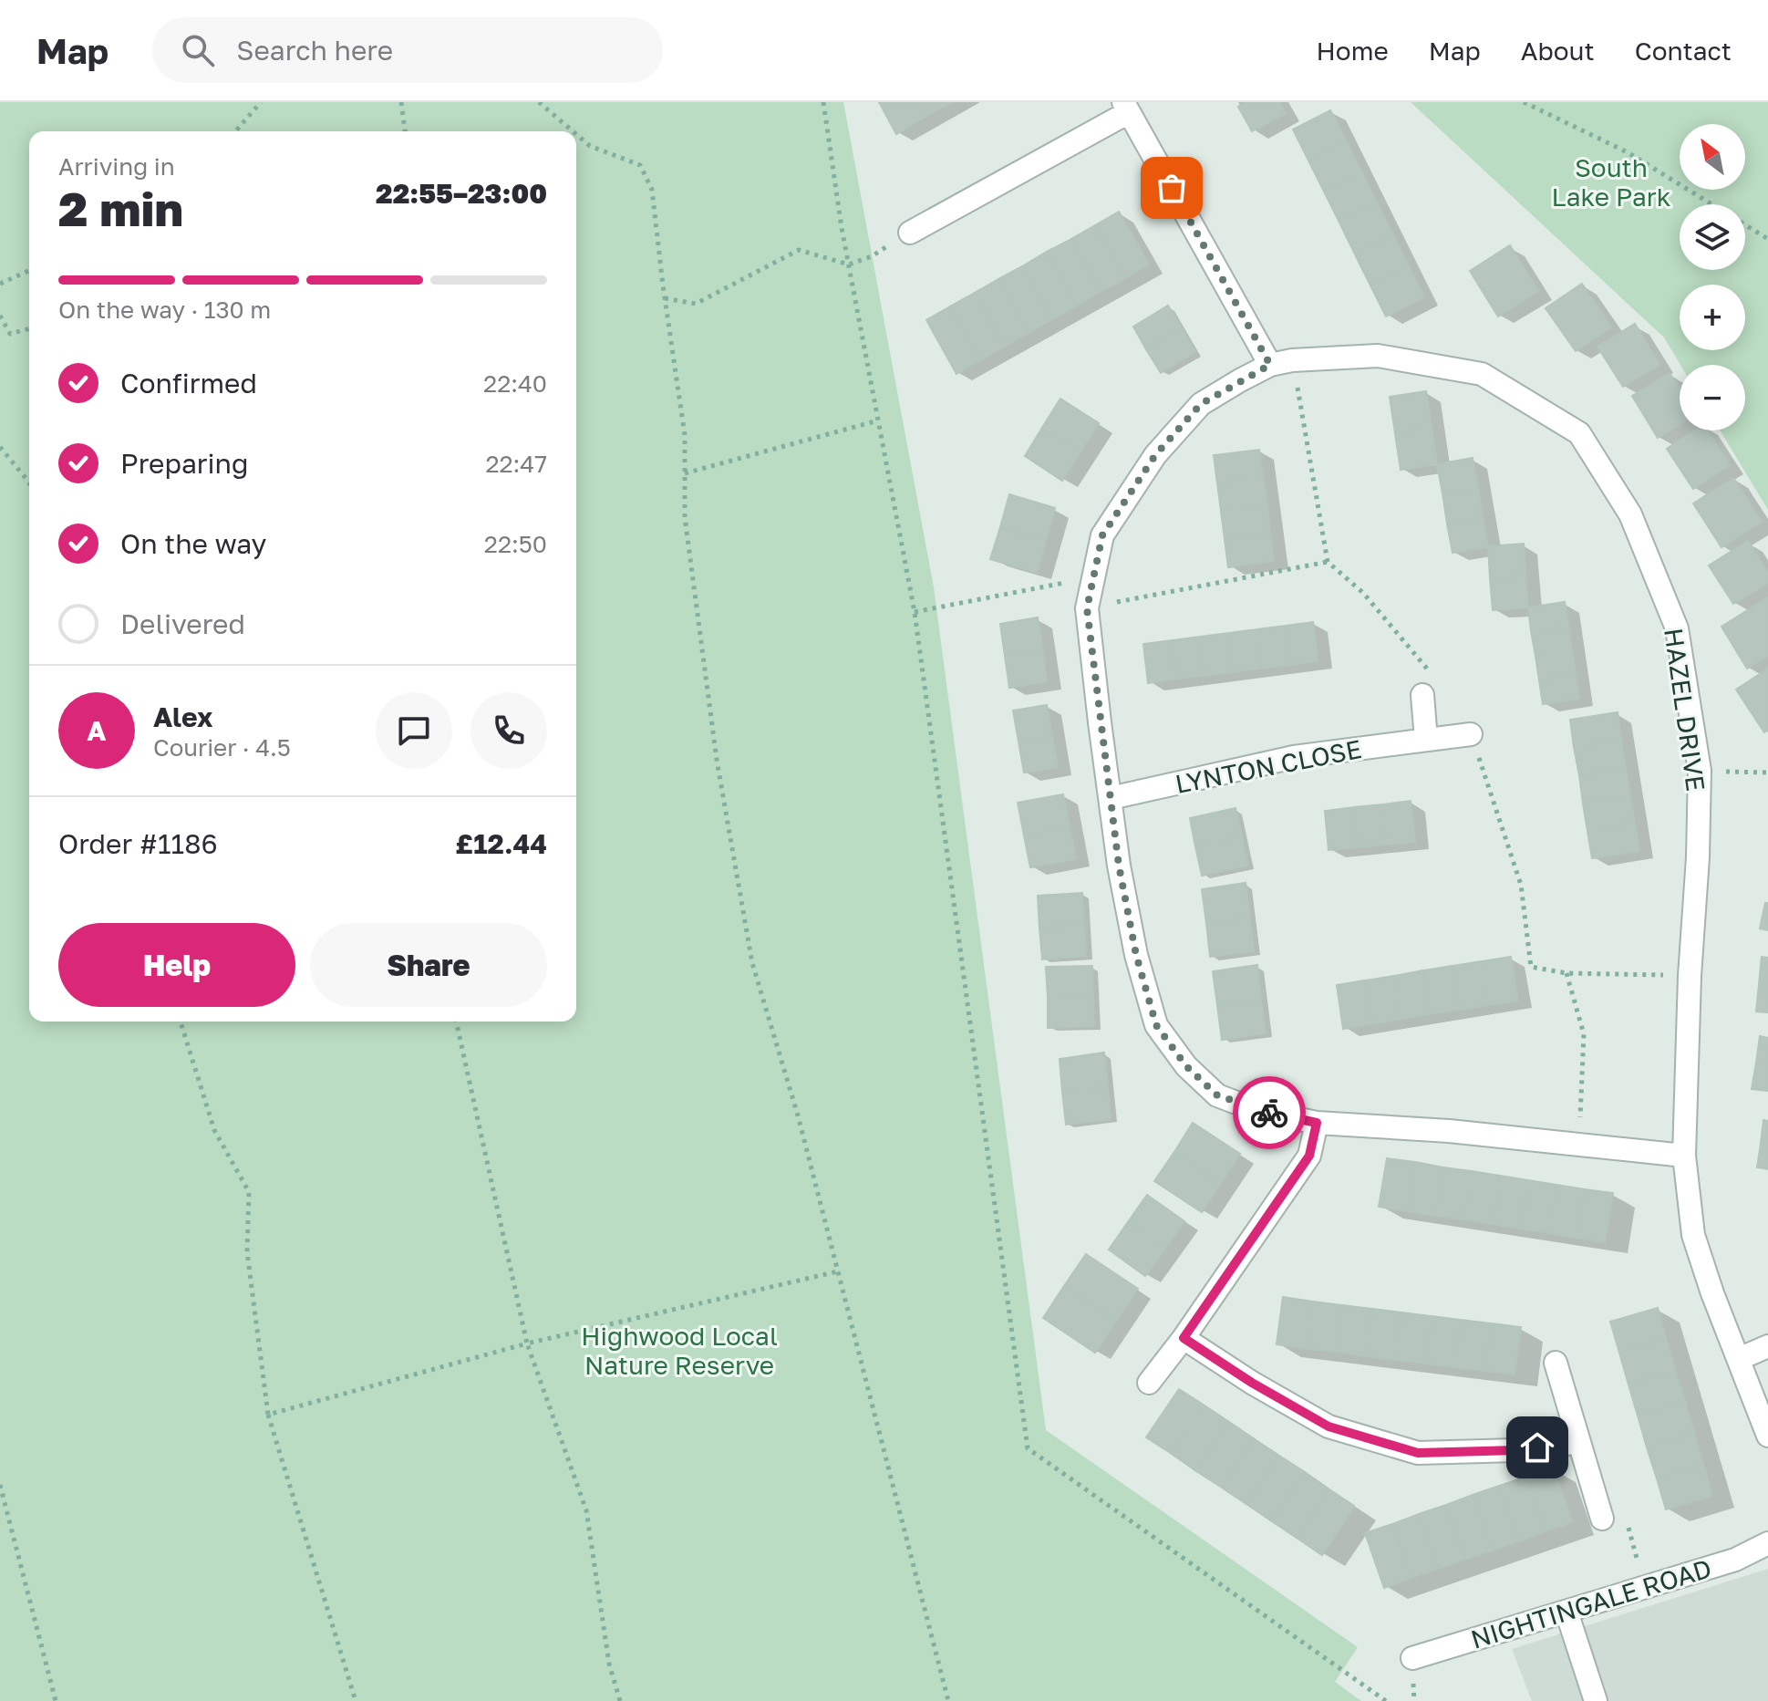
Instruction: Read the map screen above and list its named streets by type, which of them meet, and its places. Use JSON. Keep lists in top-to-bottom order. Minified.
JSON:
{"streets":{"street":["HAZEL DRIVE","LYNTON CLOSE","NIGHTINGALE ROAD"]},"crossings":[["HAZEL DRIVE","LYNTON CLOSE"]],"parks":["South Lake Park","Highwood Local Nature Reserve"],"north":"top left","page":{"header":"Map","search":"Search here","nav":["Home","Map","About","Contact"],"map_buttons":["+","−"],"heading":["2 min","Arriving in","22:55–23:00"],"panel":["Alex","Courier · 4.5","Order #1186","£12.44"],"bar":"On the way · 130 m","list":[["Confirmed","22:40"],["Preparing","22:47"],["On the way","22:50"],"Delivered"],"round":"A","buttons":["Help","Share"]}}
